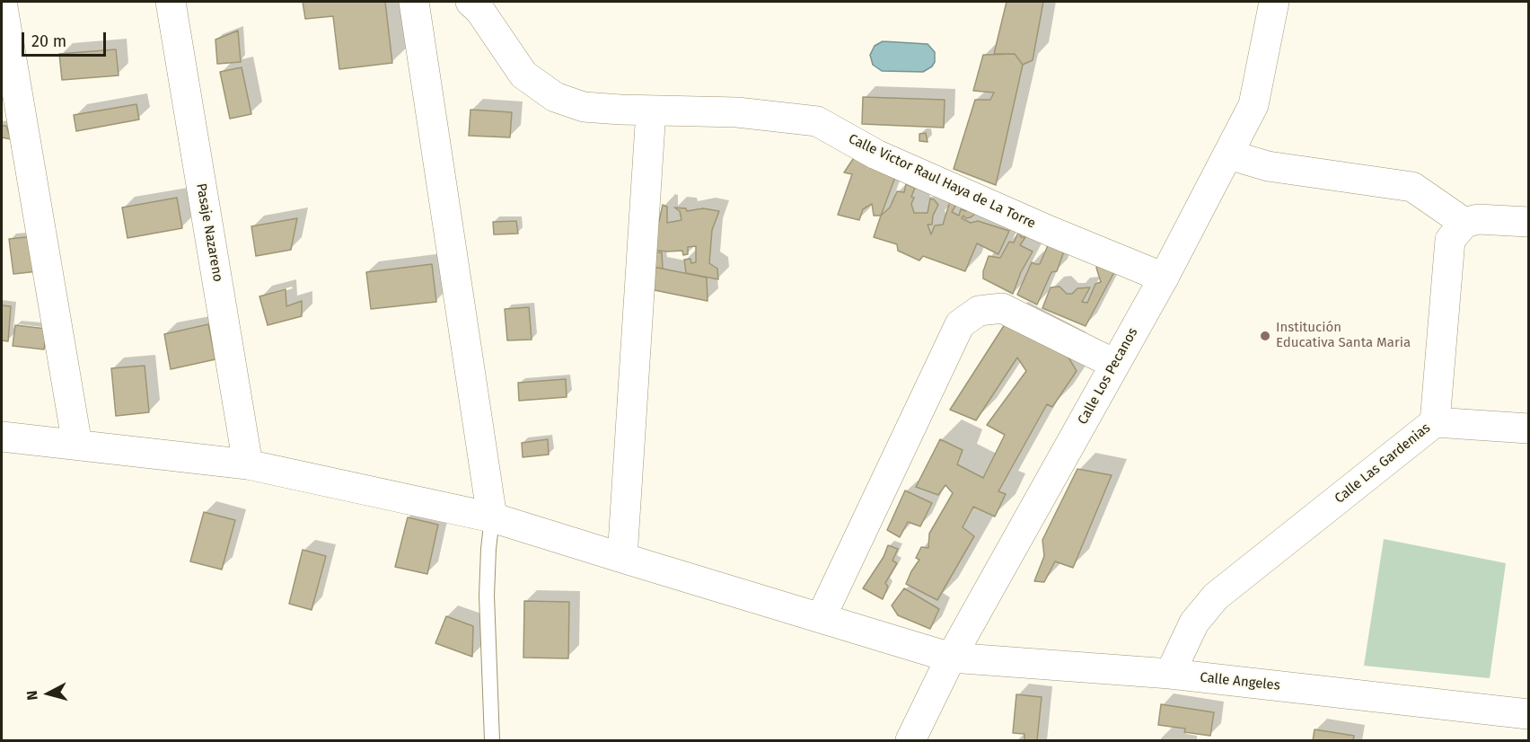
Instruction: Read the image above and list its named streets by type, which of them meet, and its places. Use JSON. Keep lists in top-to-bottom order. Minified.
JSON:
{"streets":{"street":["Calle Victor Raul Haya de La Torre","Pasaje Nazareno","Calle Los Pecanos","Calle Las Gardenias","Calle Angeles"]},"crossings":[["Calle Victor Raul Haya de La Torre","Calle Los Pecanos"],["Pasaje Nazareno","Calle Angeles"],["Calle Los Pecanos","Calle Angeles"],["Calle Las Gardenias","Calle Angeles"]],"places":["Institución Educativa Santa Maria"],"scale_bar":"20 m","north":"left"}
